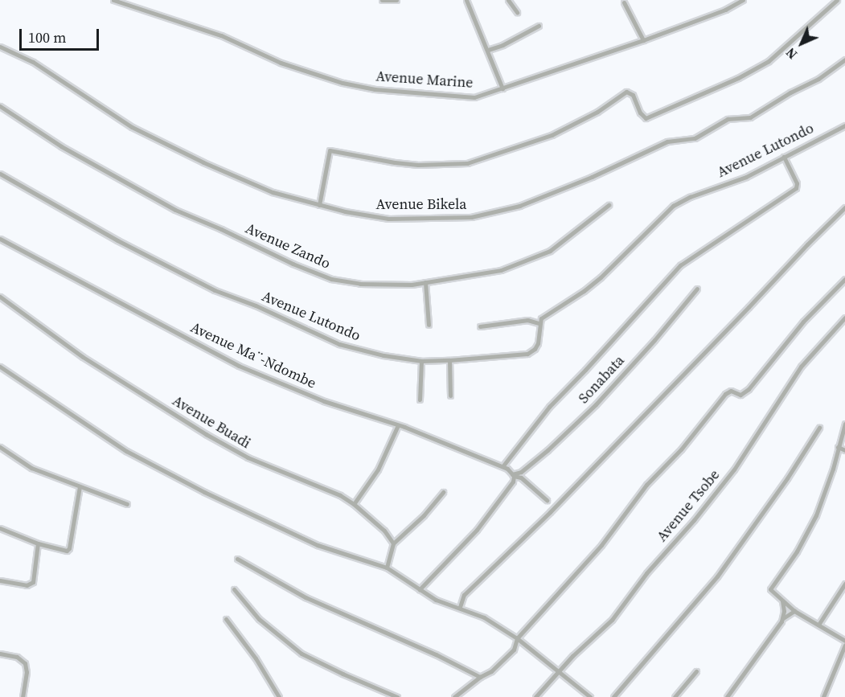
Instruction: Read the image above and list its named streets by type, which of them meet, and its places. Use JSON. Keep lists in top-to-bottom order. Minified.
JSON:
{"streets":{"street":["Avenue Marine","Avenue Lutondo","Avenue Bikela","Avenue Zando","Avenue Ma¨-Ndombe","Sonabata","Avenue Buadi","Avenue Tsobe"]},"scale_bar":"100 m","north":"bottom left"}
